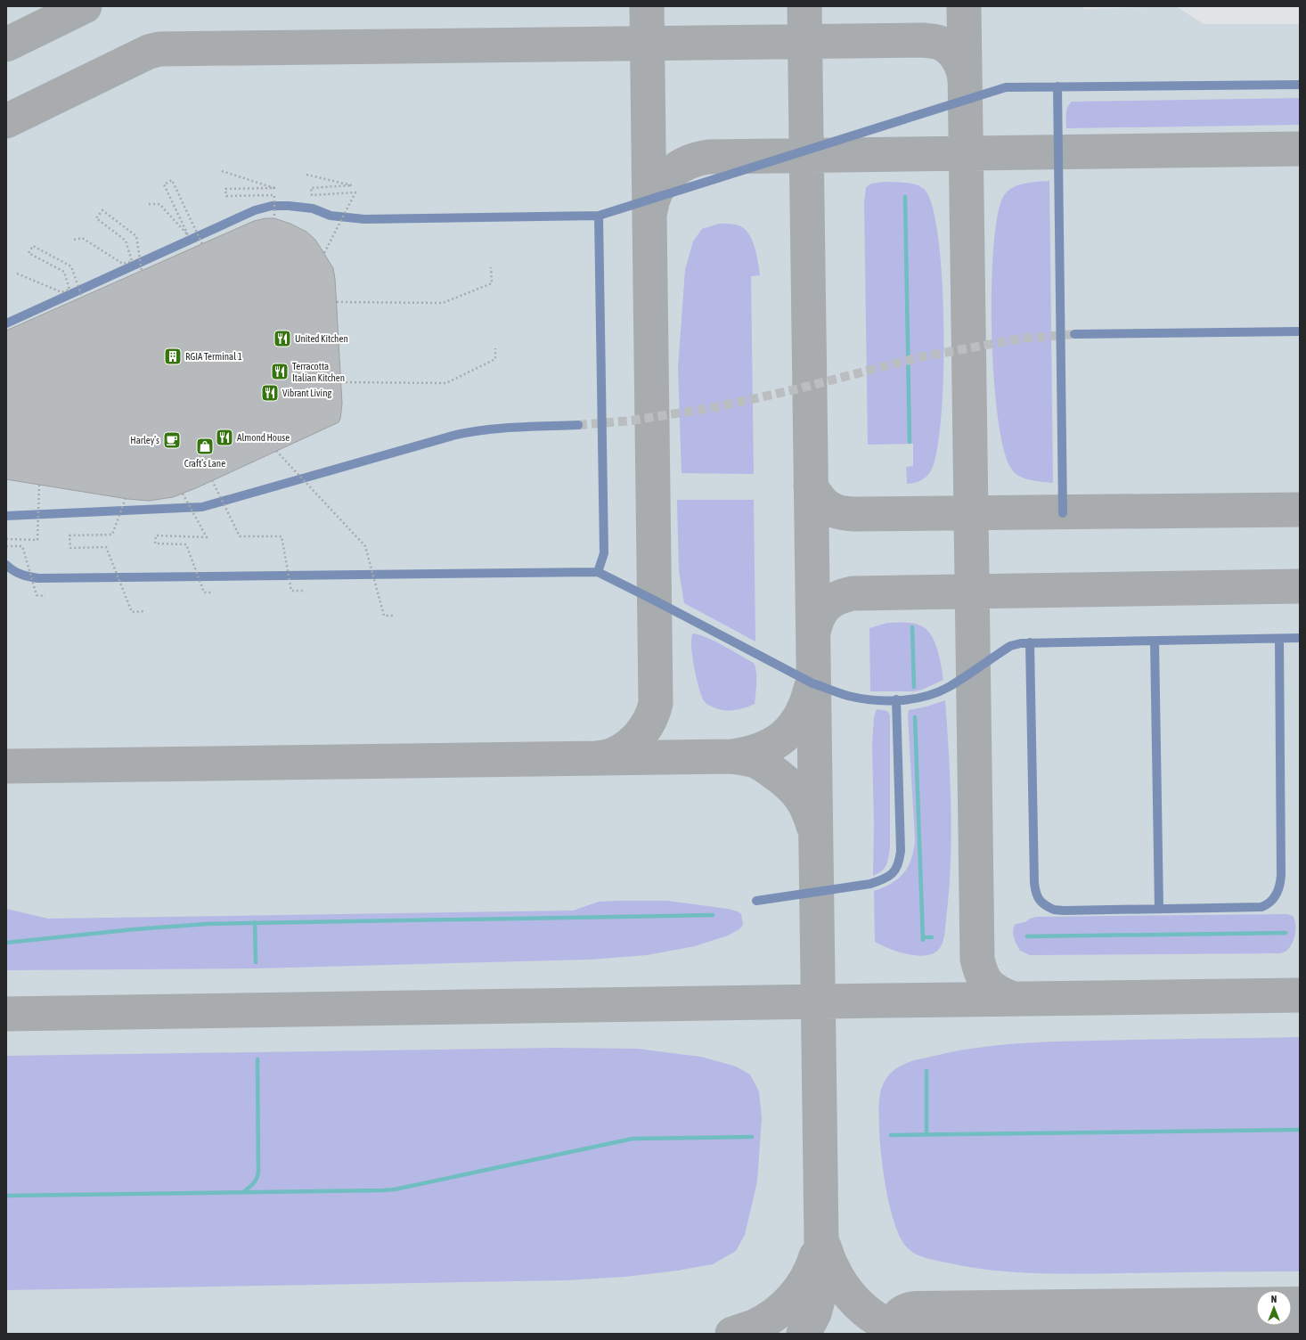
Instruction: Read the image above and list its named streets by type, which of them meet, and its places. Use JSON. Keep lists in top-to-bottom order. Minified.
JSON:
{"places":{"restaurant":["United Kitchen","Terracotta Italian Kitchen","Vibrant Living","Almond House"],"building":["RGIA Terminal 1"],"cafe":["Harley’s"],"shop":["Craft’s Lane"]},"north":"top"}
